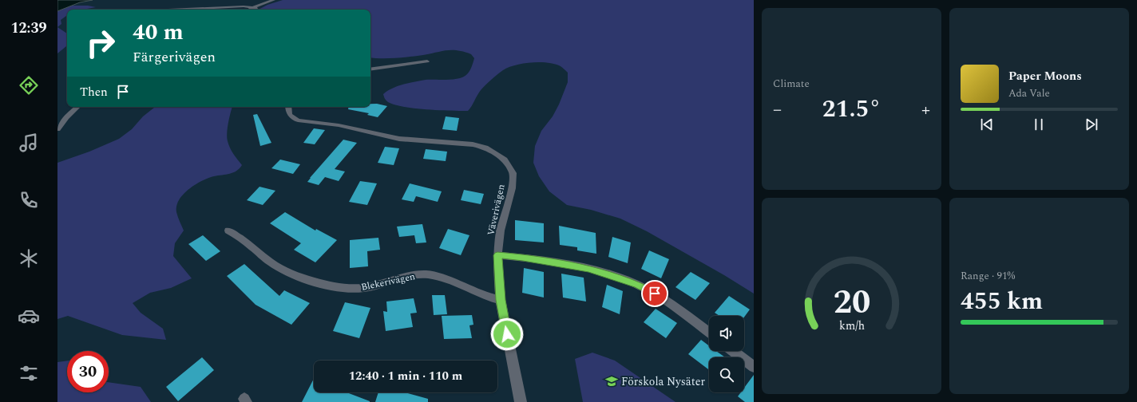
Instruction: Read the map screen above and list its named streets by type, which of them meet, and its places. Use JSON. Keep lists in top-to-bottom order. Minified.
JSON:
{"streets":{"street":["Väverivägen","Blekerivägen"]},"crossings":[["Väverivägen","Blekerivägen"]],"places":{"school or university":["Förskola Nysäter"]},"page":{"tabs":"12:39","tile":["Climate",["Range · 91%","455 km"]],"turn":["40 m","Färgerivägen"],"song":["Paper Moons","Ada Vale"],"then":"Then","heat":["−","21.5°","+"],"limit":"30","trip":"12:40 · 1 min · 110 m","gauge":["20","km/h"]}}
